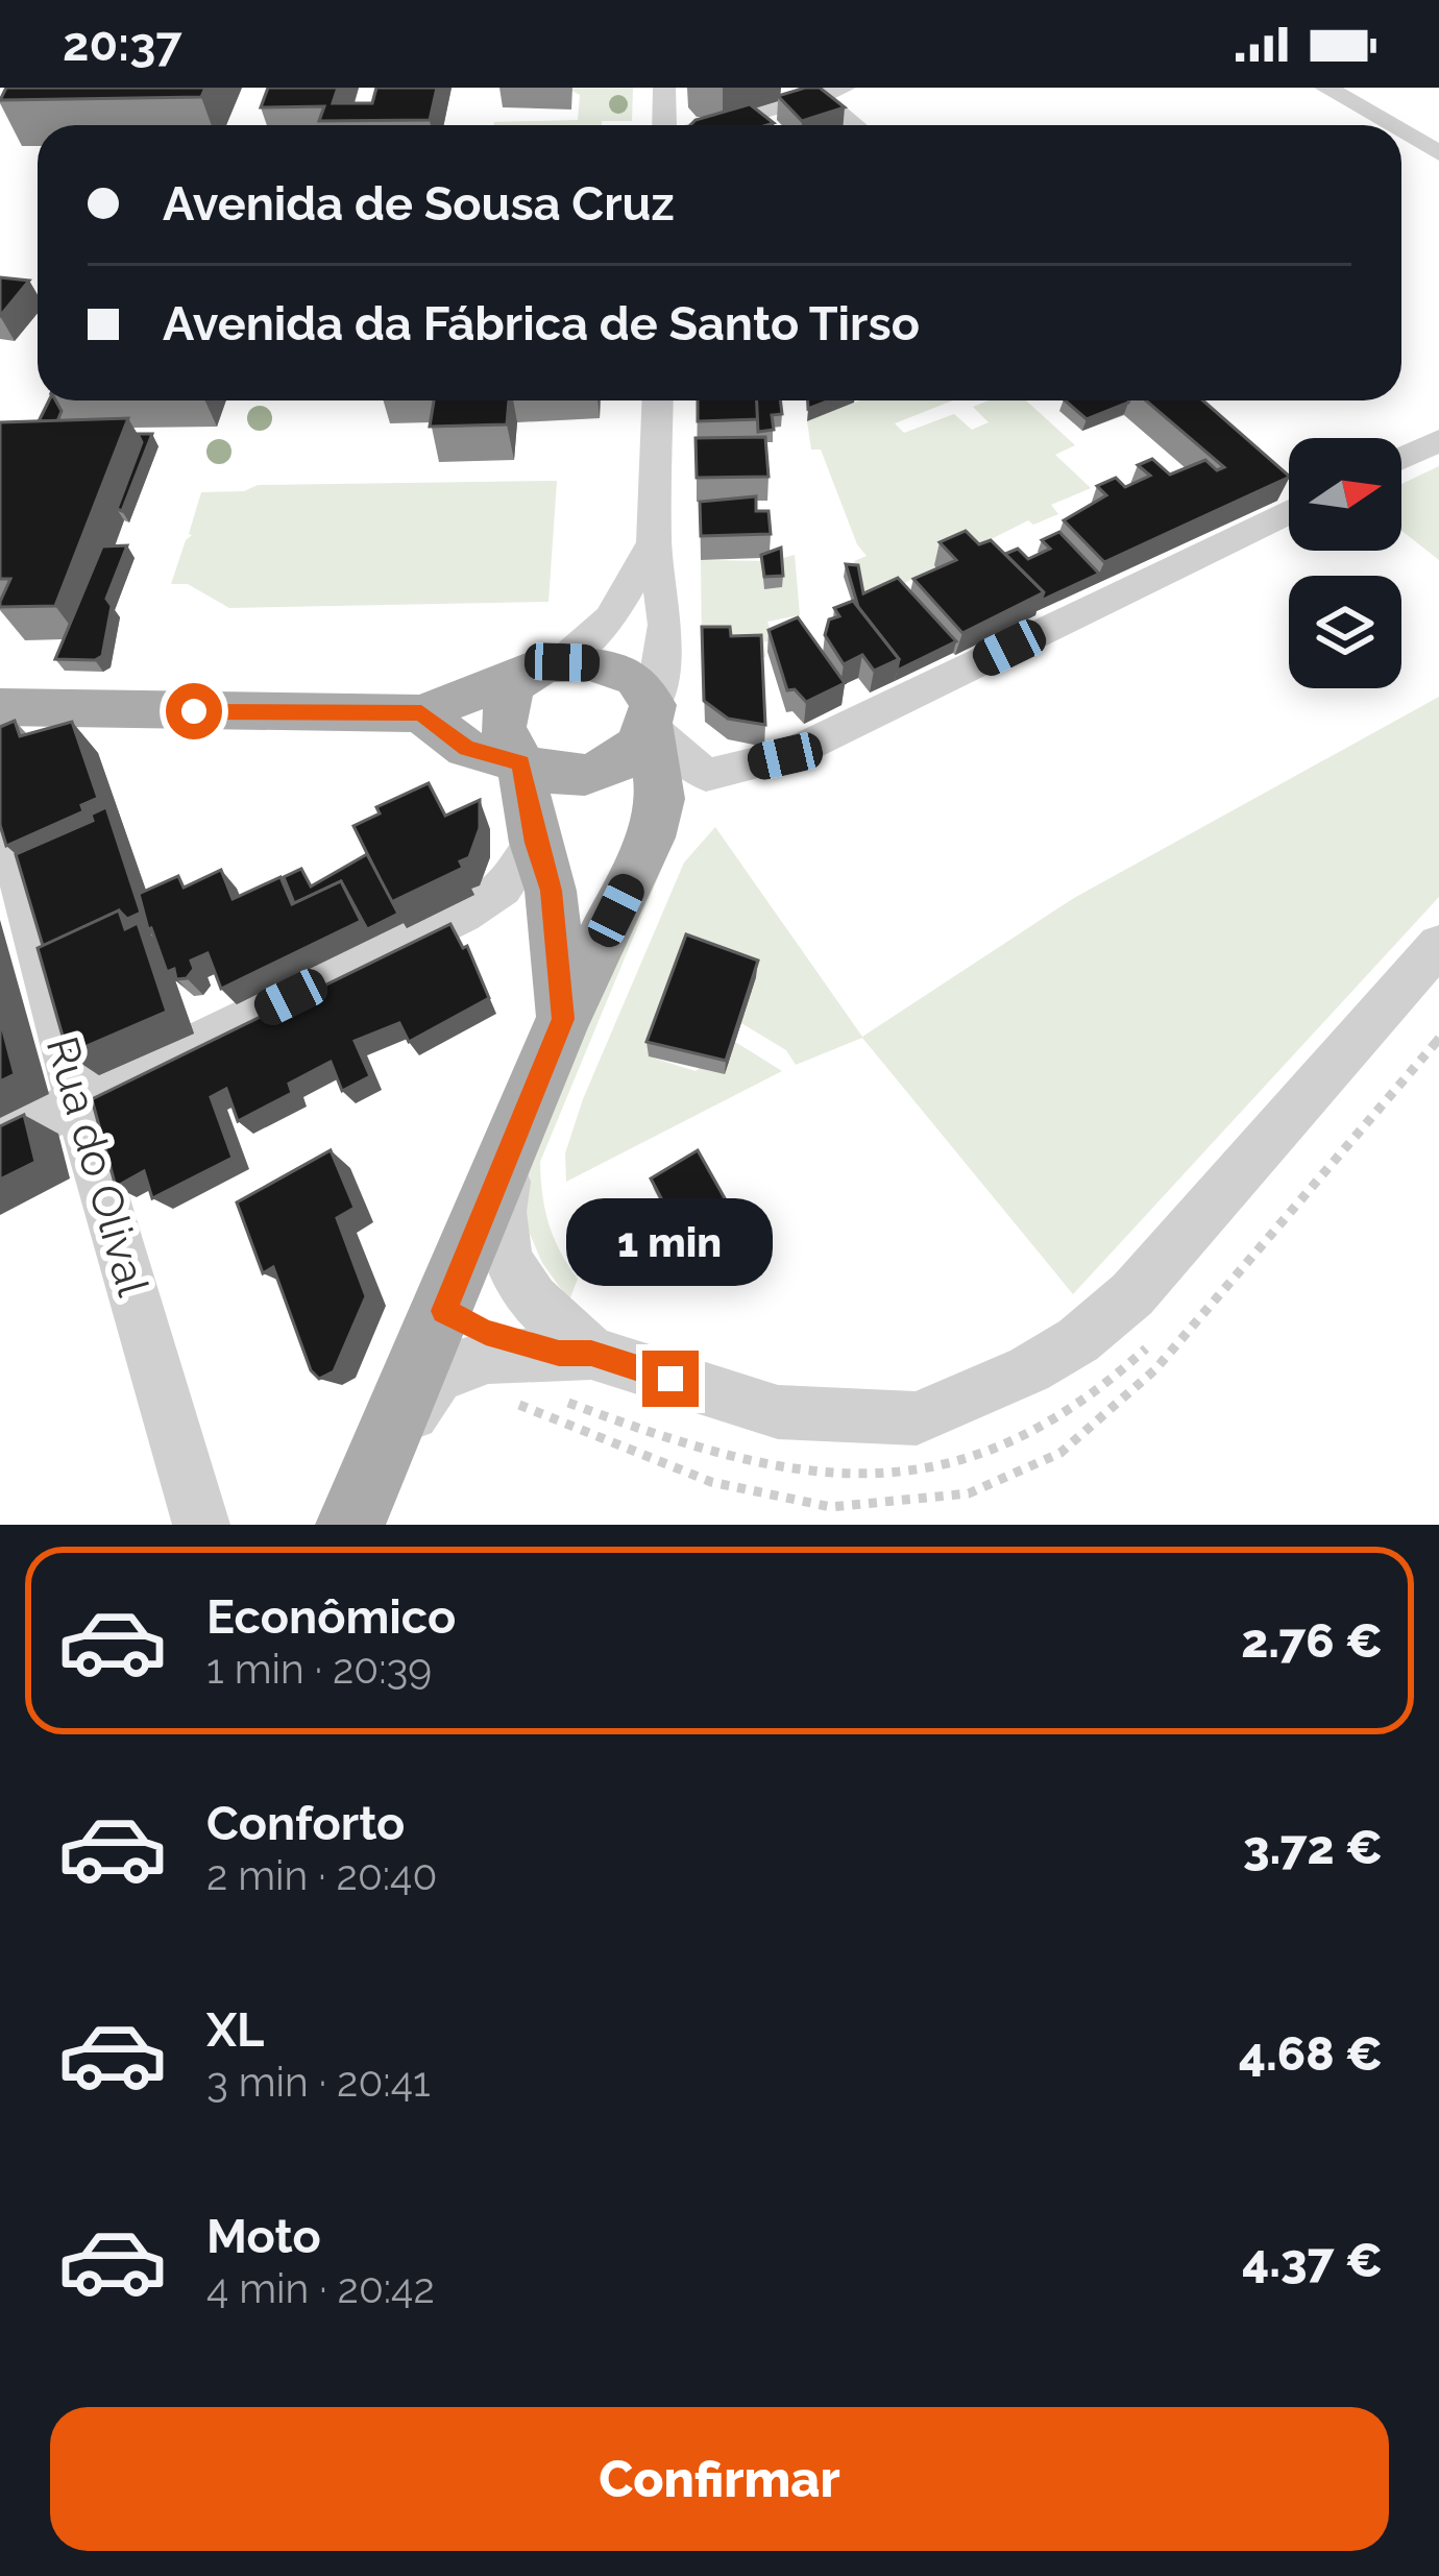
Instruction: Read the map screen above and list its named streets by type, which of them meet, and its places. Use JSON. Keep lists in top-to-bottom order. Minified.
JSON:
{"streets":{"street":["Rua do Olival"]},"north":"right","page":{"status":"20:37","banner":["Avenida de Sousa Cruz","Avenida da Fábrica de Santo Tirso"],"bubble":"1 min","list":[{"name":"Econômico","note":"1 min · 20:39","value":"2.76 €"},{"name":"Conforto","note":"2 min · 20:40","value":"3.72 €"},{"name":"XL","note":"3 min · 20:41","value":"4.68 €"},{"name":"Moto","note":"4 min · 20:42","value":"4.37 €"}],"buttons":"Confirmar"}}
